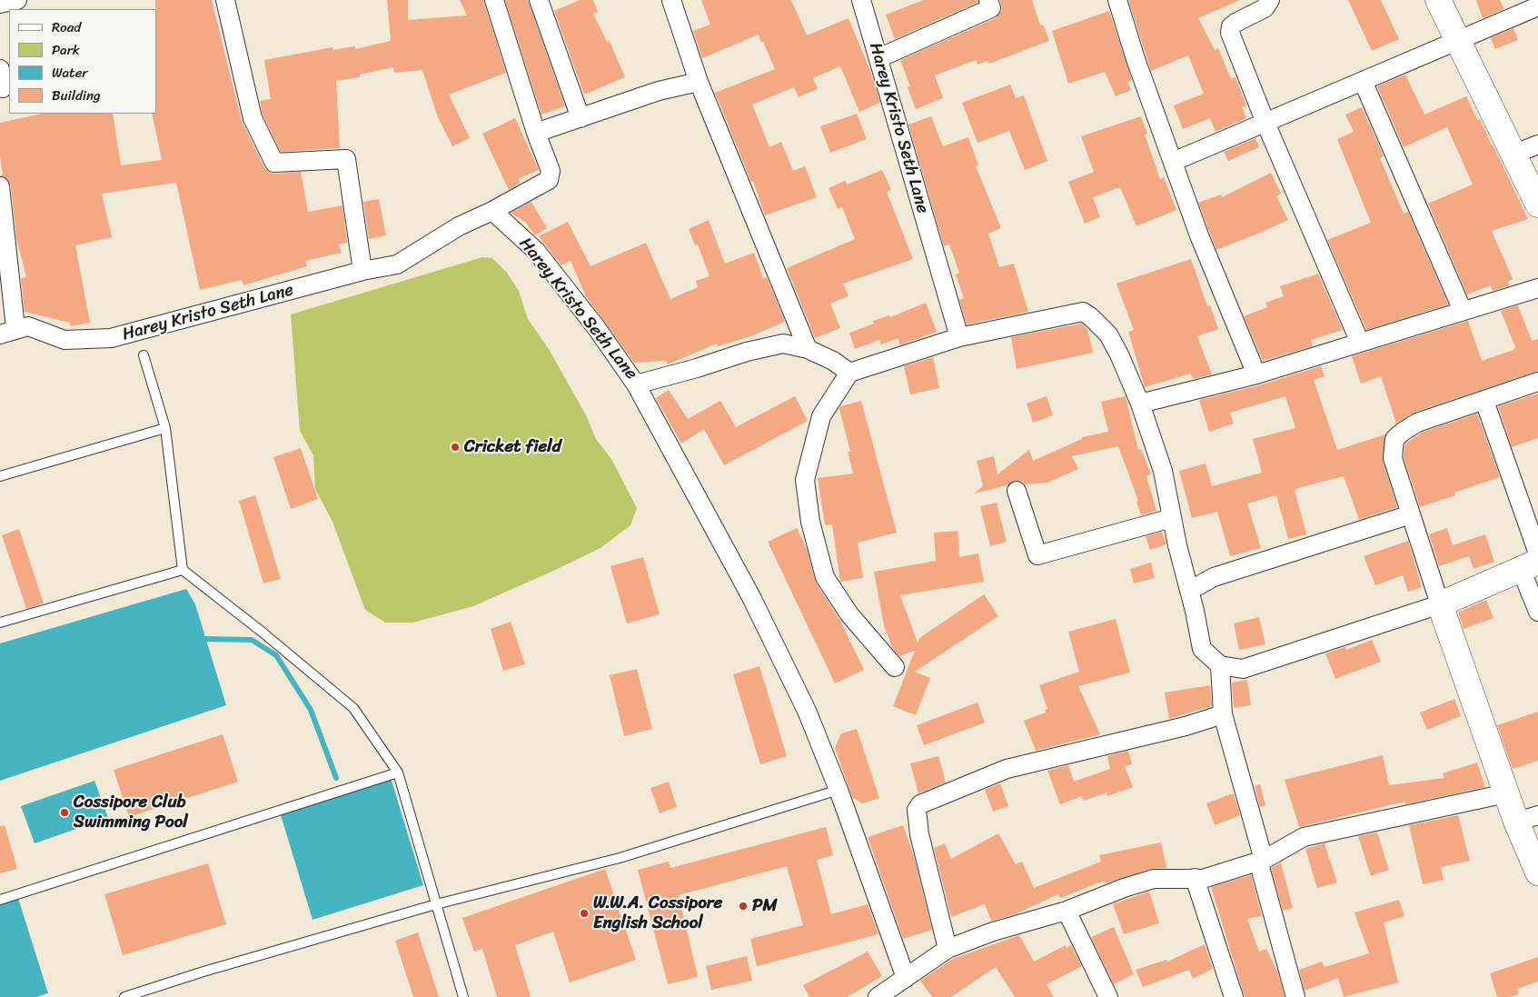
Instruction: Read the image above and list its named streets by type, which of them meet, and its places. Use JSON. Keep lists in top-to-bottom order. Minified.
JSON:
{"streets":{"street":["Harey Kristo Seth Lane"]},"places":["Cricket field","Cossipore Club Swimming Pool","PM","W.W.A. Cossipore English School"],"legend":["Road","Park","Water","Building"]}
